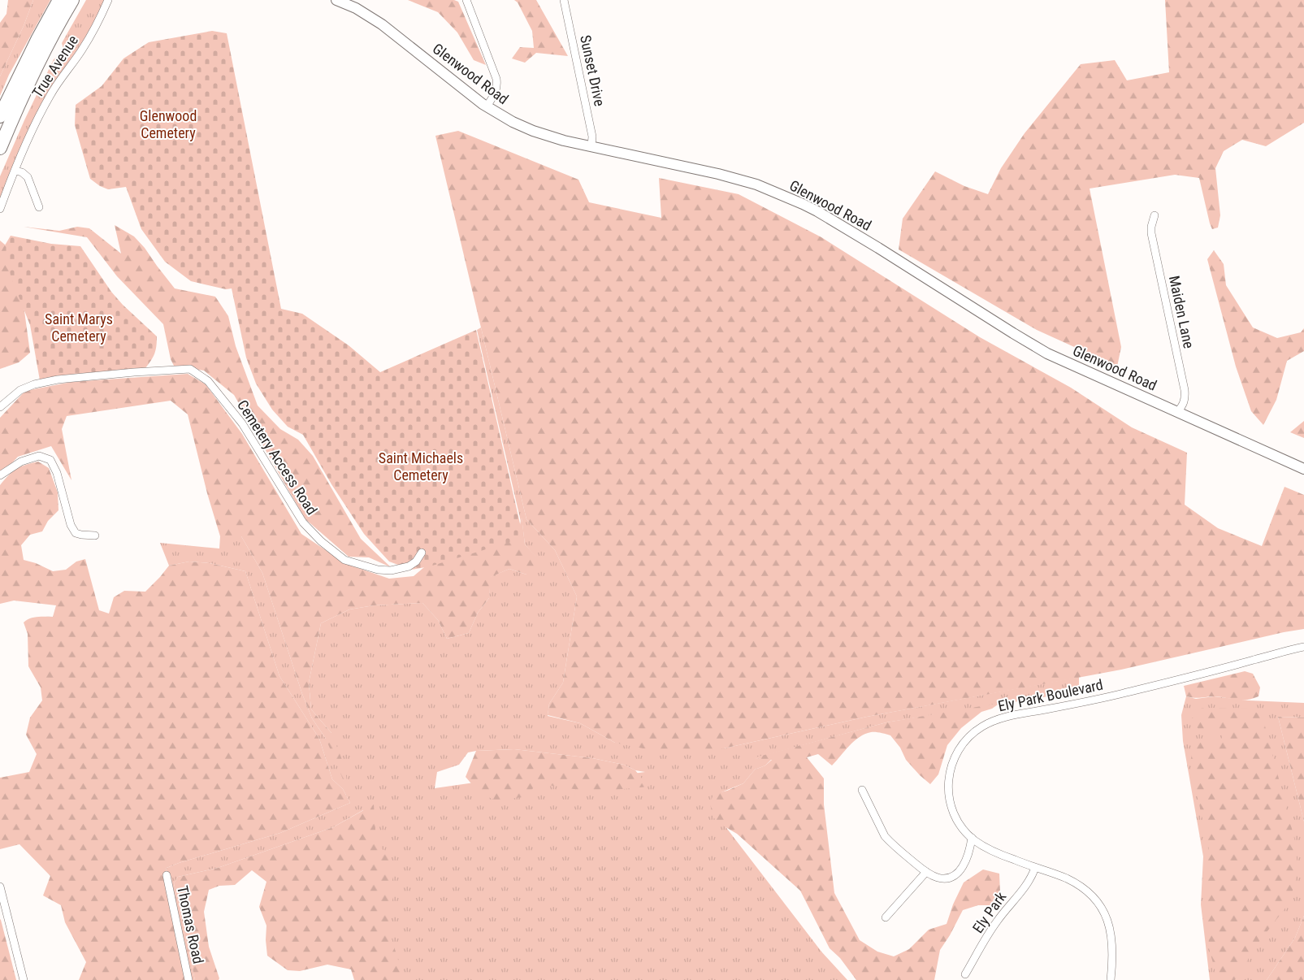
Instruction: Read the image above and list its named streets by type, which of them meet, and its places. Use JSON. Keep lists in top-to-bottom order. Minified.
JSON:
{"streets":{"street":["True Avenue","Sunset Drive","Glenwood Road","Maiden Lane","Cemetery Access Road","Ely Park Boulevard","Ely Park","Thomas Road"]},"crossings":[["Sunset Drive","Glenwood Road"],["Glenwood Road","Maiden Lane"],["Ely Park Boulevard","Ely Park"]],"parks":["Glenwood Cemetery","Saint Marys Cemetery","Saint Michaels Cemetery"]}
